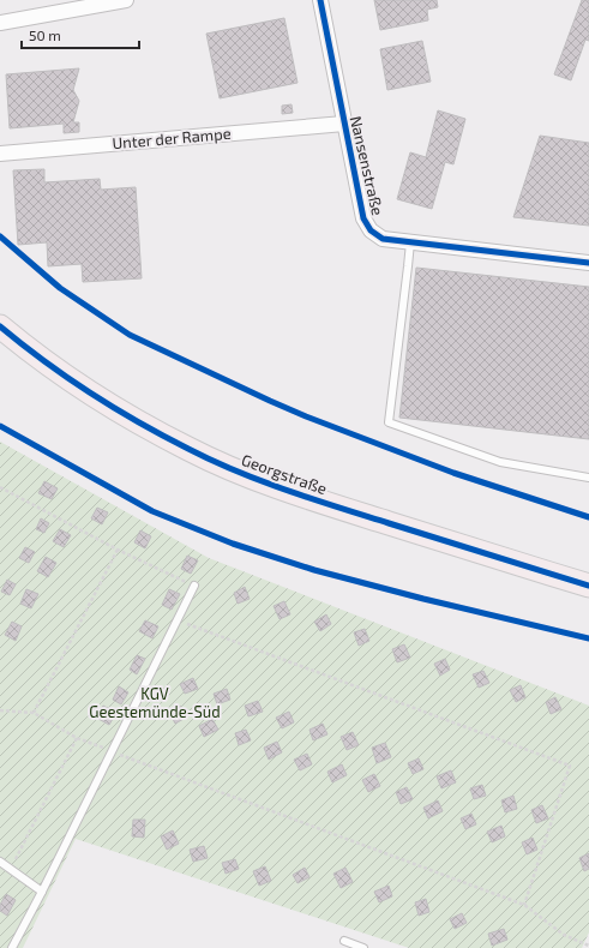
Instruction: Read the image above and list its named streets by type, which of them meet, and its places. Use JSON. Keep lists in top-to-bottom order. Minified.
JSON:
{"streets":{"main road":["Georgstraße"],"street":["Unter der Rampe","Nansenstraße"]},"crossings":[["Unter der Rampe","Nansenstraße"]],"parks":["KGV Geestemünde-Süd"],"scale_bar":"50 m"}
